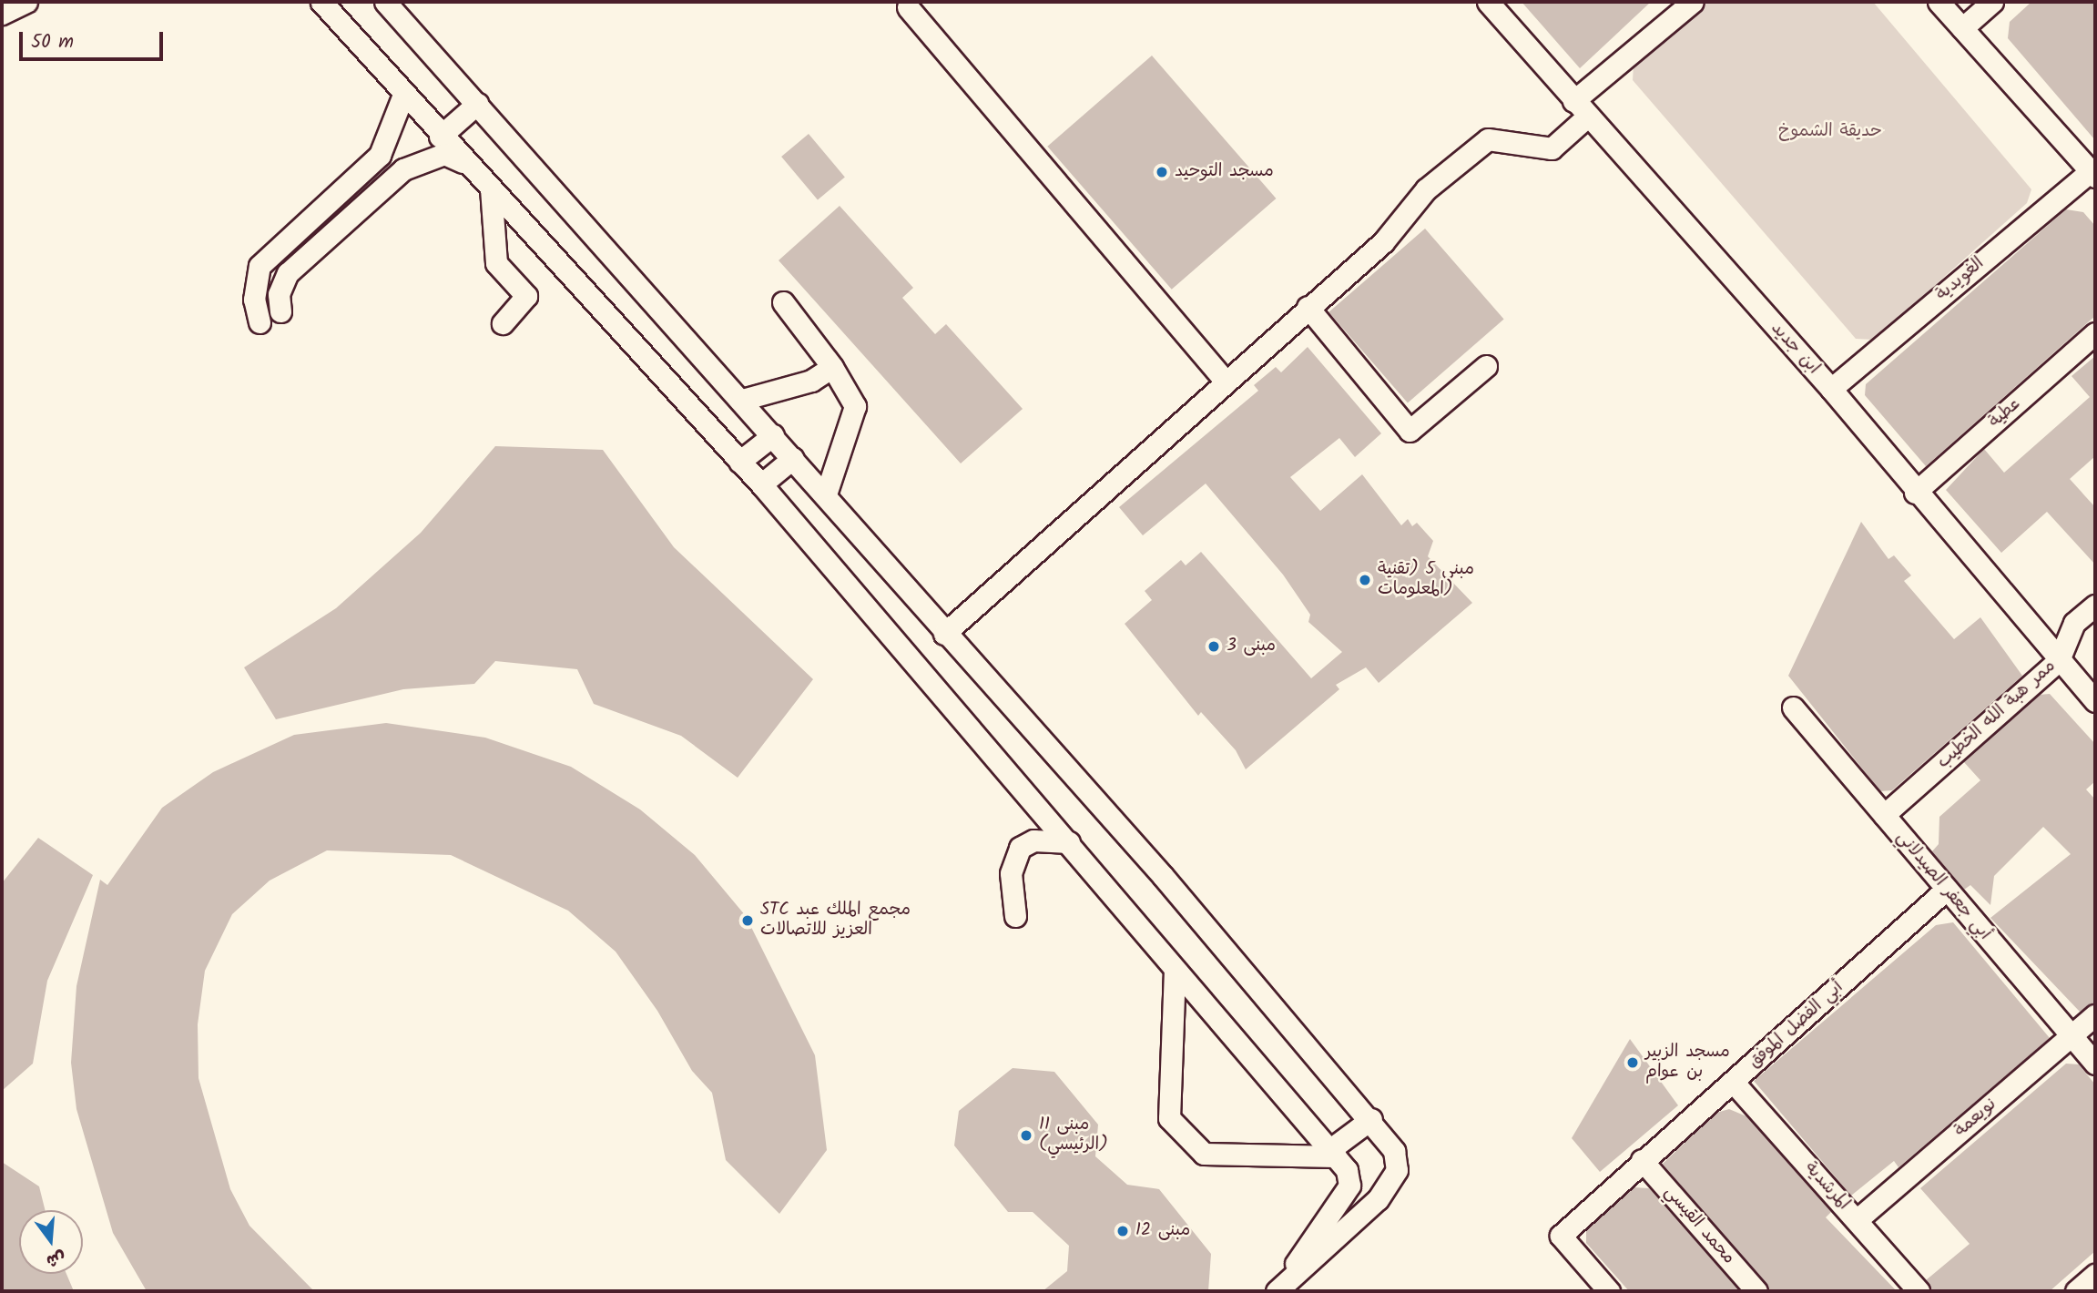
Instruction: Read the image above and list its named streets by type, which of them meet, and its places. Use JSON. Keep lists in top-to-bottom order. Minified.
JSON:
{"streets":{"street":["الغويدية","ابن جديد","عطية","ممر هبة الله الخطيب","أبي جعفر الصيدلاني","أبي الفضل الموفق","نويعمة","المرشدية","محمد القيسي"]},"crossings":[["الغويدية","ابن جديد"],["ابن جديد","عطية"],["ابن جديد","ممر هبة الله الخطيب"],["ممر هبة الله الخطيب","أبي جعفر الصيدلاني"],["أبي جعفر الصيدلاني","أبي الفضل الموفق"],["أبي جعفر الصيدلاني","نويعمة"],["أبي الفضل الموفق","المرشدية"],["أبي الفضل الموفق","محمد القيسي"],["نويعمة","المرشدية"]],"parks":["حديقة الشموخ"],"places":["مسجد التوحيد","مبنى 5 (تقنية المعلومات)","مبنى 3","STC مجمع الملك عبد العزيز للاتصالات","مسجد الزبير بن عوام","مبنى 11 (الرئيسي)","مبنى 12"],"scale_bar":"50 m","north":"bottom"}
